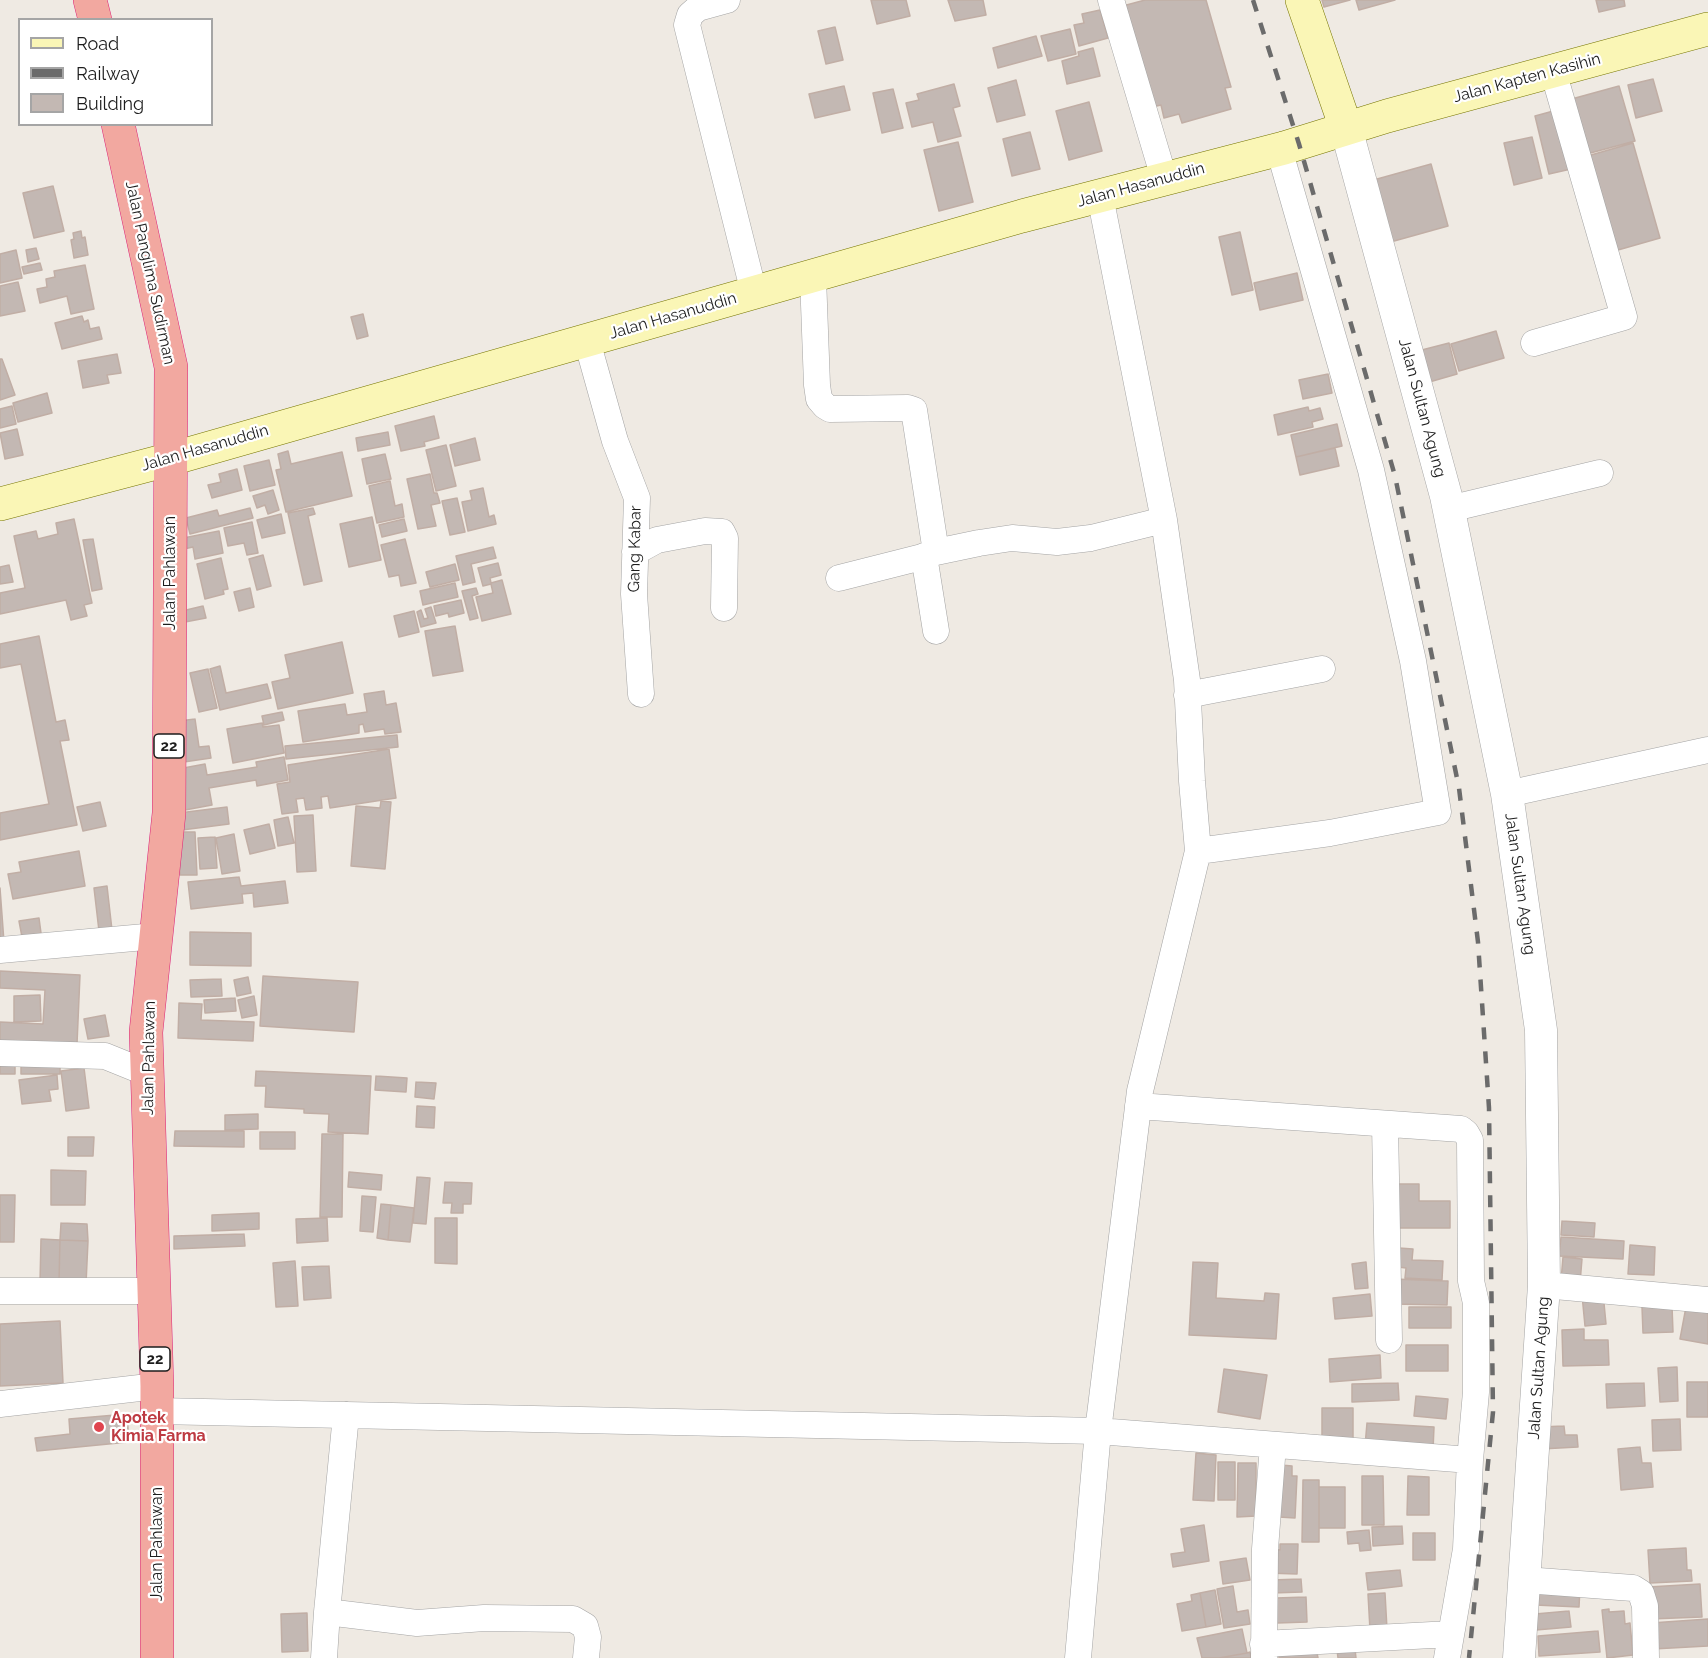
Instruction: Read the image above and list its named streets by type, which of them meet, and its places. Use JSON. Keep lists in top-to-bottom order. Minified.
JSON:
{"streets":{"highway":["Jalan Panglima Sudirman","Jalan Pahlawan","22"],"main road":["Jalan Kapten Kasihin","Jalan Hasanuddin"],"street":["Jalan Sultan Agung","Gang Kabar"]},"crossings":[["Jalan Kapten Kasihin","Jalan Hasanuddin"],["Jalan Kapten Kasihin","Jalan Sultan Agung"],["Jalan Hasanuddin","Jalan Panglima Sudirman"],["Jalan Hasanuddin","Jalan Sultan Agung"],["Jalan Hasanuddin","Gang Kabar"],["Jalan Hasanuddin","Jalan Pahlawan"],["Jalan Panglima Sudirman","Jalan Pahlawan"]],"places":["Apotek Kimia Farma"],"legend":["Road","Railway","Building"]}
